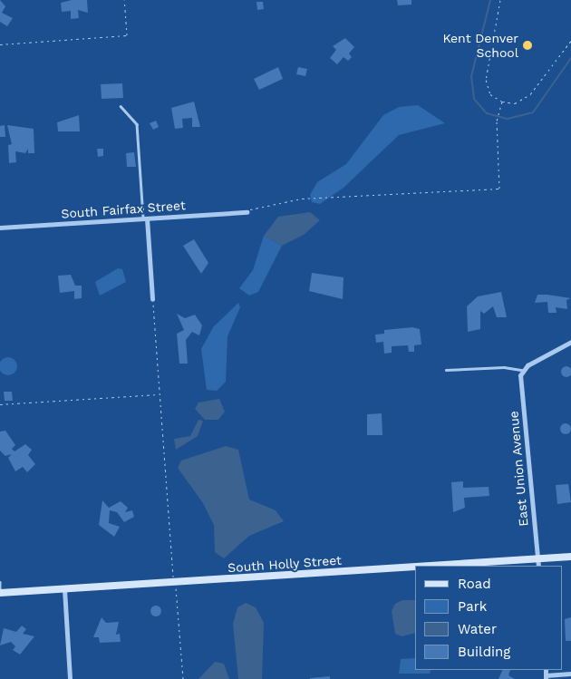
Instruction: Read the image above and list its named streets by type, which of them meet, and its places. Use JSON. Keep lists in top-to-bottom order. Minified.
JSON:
{"streets":{"street":["South Fairfax Street","East Union Avenue","South Holly Street"]},"crossings":[["East Union Avenue","South Holly Street"]],"places":["Kent Denver School"],"legend":["Road","Park","Water","Building"]}
